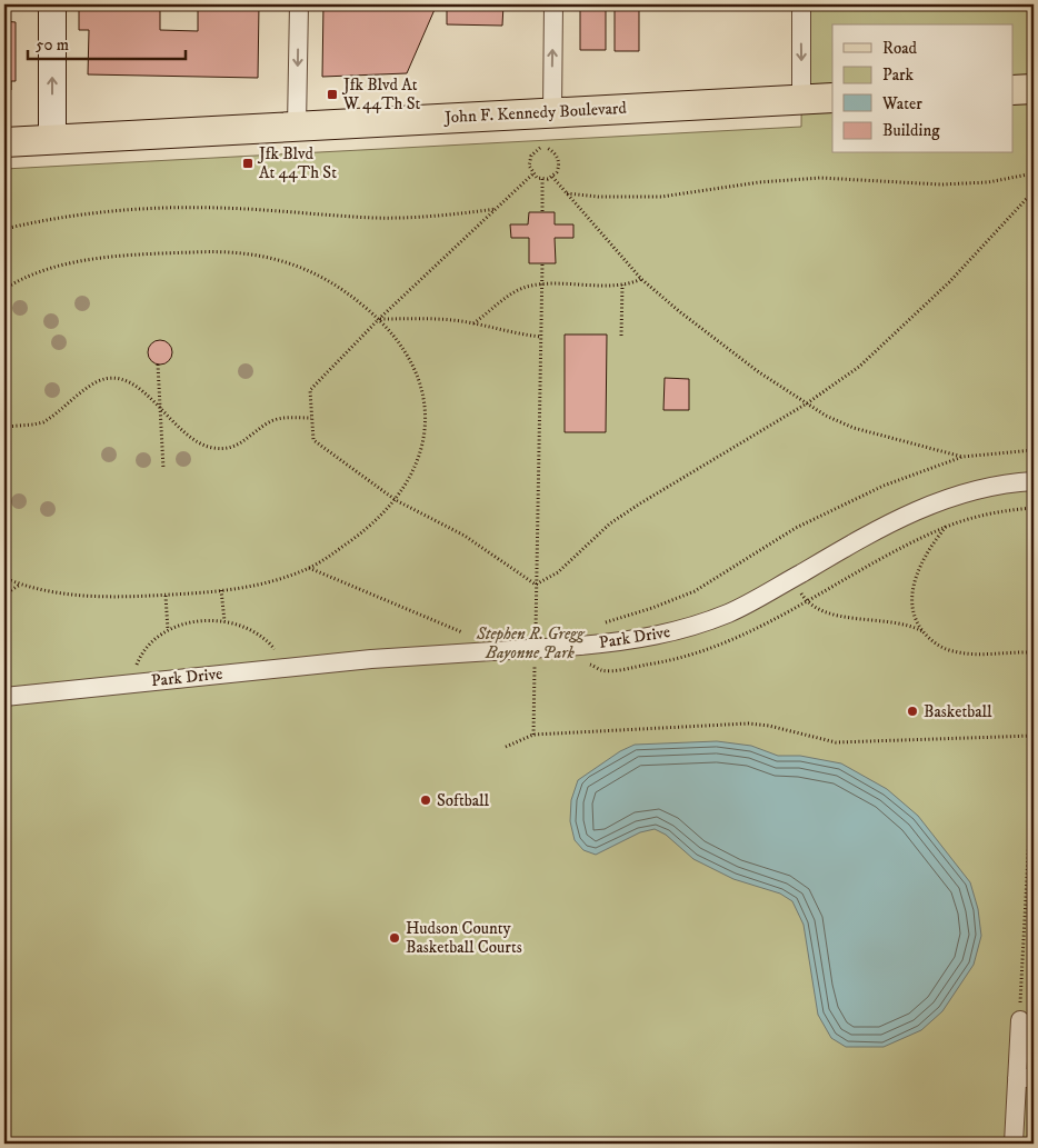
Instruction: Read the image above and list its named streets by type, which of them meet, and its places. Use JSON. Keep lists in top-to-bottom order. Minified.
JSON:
{"streets":{"main road":["John F. Kennedy Boulevard"],"street":["Park Drive"]},"parks":["Stephen R. Gregg Bayonne Park"],"places":{"transit":["Jfk Blvd At W 44Th St","Jfk Blvd At 44Th St"],"other":["Basketball","Softball","Hudson County Basketball Courts"]},"legend":["Road","Park","Water","Building"],"scale_bar":"50 m"}
